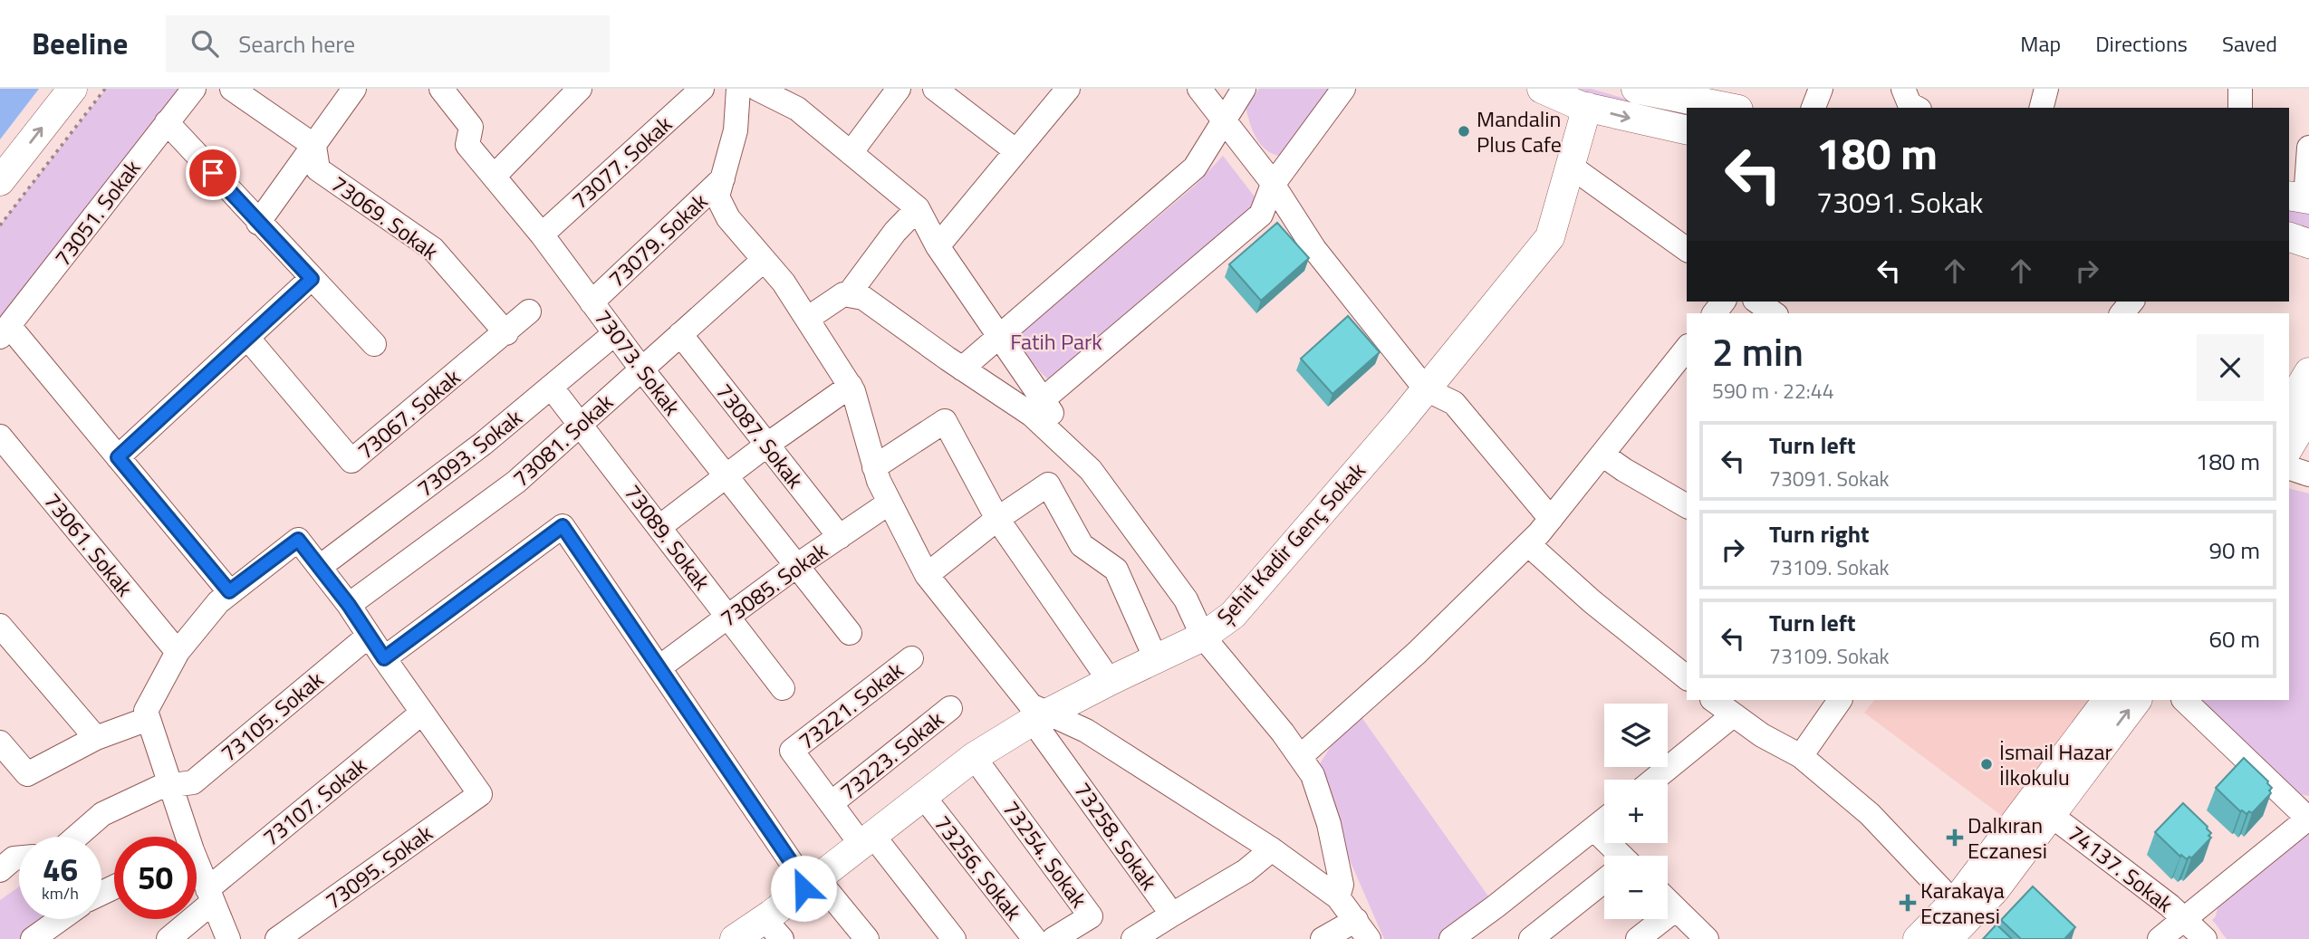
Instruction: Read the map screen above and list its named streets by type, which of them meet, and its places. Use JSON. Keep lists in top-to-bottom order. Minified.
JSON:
{"streets":{"main road":["Şehit Kadir Genç Sokak"],"street":["73077. Sokak","73051. Sokak","73069. Sokak","73079. Sokak","73073. Sokak","73067. Sokak","73087. Sokak","73081. Sokak","73093. Sokak","73089. Sokak","73061. Sokak","73085. Sokak","73221. Sokak","73105. Sokak","73223. Sokak","73107. Sokak","73258. Sokak","73254. Sokak","73095. Sokak","73256. Sokak","74137. Sokak"]},"crossings":[["73077. Sokak","73073. Sokak"],["73069. Sokak","73067. Sokak"],["73079. Sokak","73073. Sokak"],["73073. Sokak","73081. Sokak"],["73073. Sokak","73093. Sokak"],["73073. Sokak","73085. Sokak"],["73087. Sokak","73081. Sokak"],["73087. Sokak","73085. Sokak"],["73081. Sokak","73089. Sokak"],["73093. Sokak","73089. Sokak"],["73089. Sokak","73085. Sokak"],["Şehit Kadir Genç Sokak","73221. Sokak"],["Şehit Kadir Genç Sokak","73258. Sokak"],["Şehit Kadir Genç Sokak","73254. Sokak"],["Şehit Kadir Genç Sokak","73256. Sokak"],["73221. Sokak","73223. Sokak"],["73107. Sokak","73095. Sokak"]],"parks":["Fatih Park"],"places":{"other":["Mandalin Plus Cafe","İsmail Hazar İlkokulu"],"health":["Dalkıran Eczanesi","Karakaya Eczanesi"]},"page":{"header":"Beeline","search":"Search here","nav":["Map","Directions","Saved"],"turn":["180 m","73091. Sokak"],"heading":["2 min","590 m · 22:44"],"list":[{"name":"Turn left","note":"73091. Sokak","value":"180 m"},{"name":"Turn right","note":"73109. Sokak","value":"90 m"},{"name":"Turn left","note":"73109. Sokak","value":"60 m"}],"map_buttons":["+","−"],"speed":"46 km/h","limit":"50"}}
